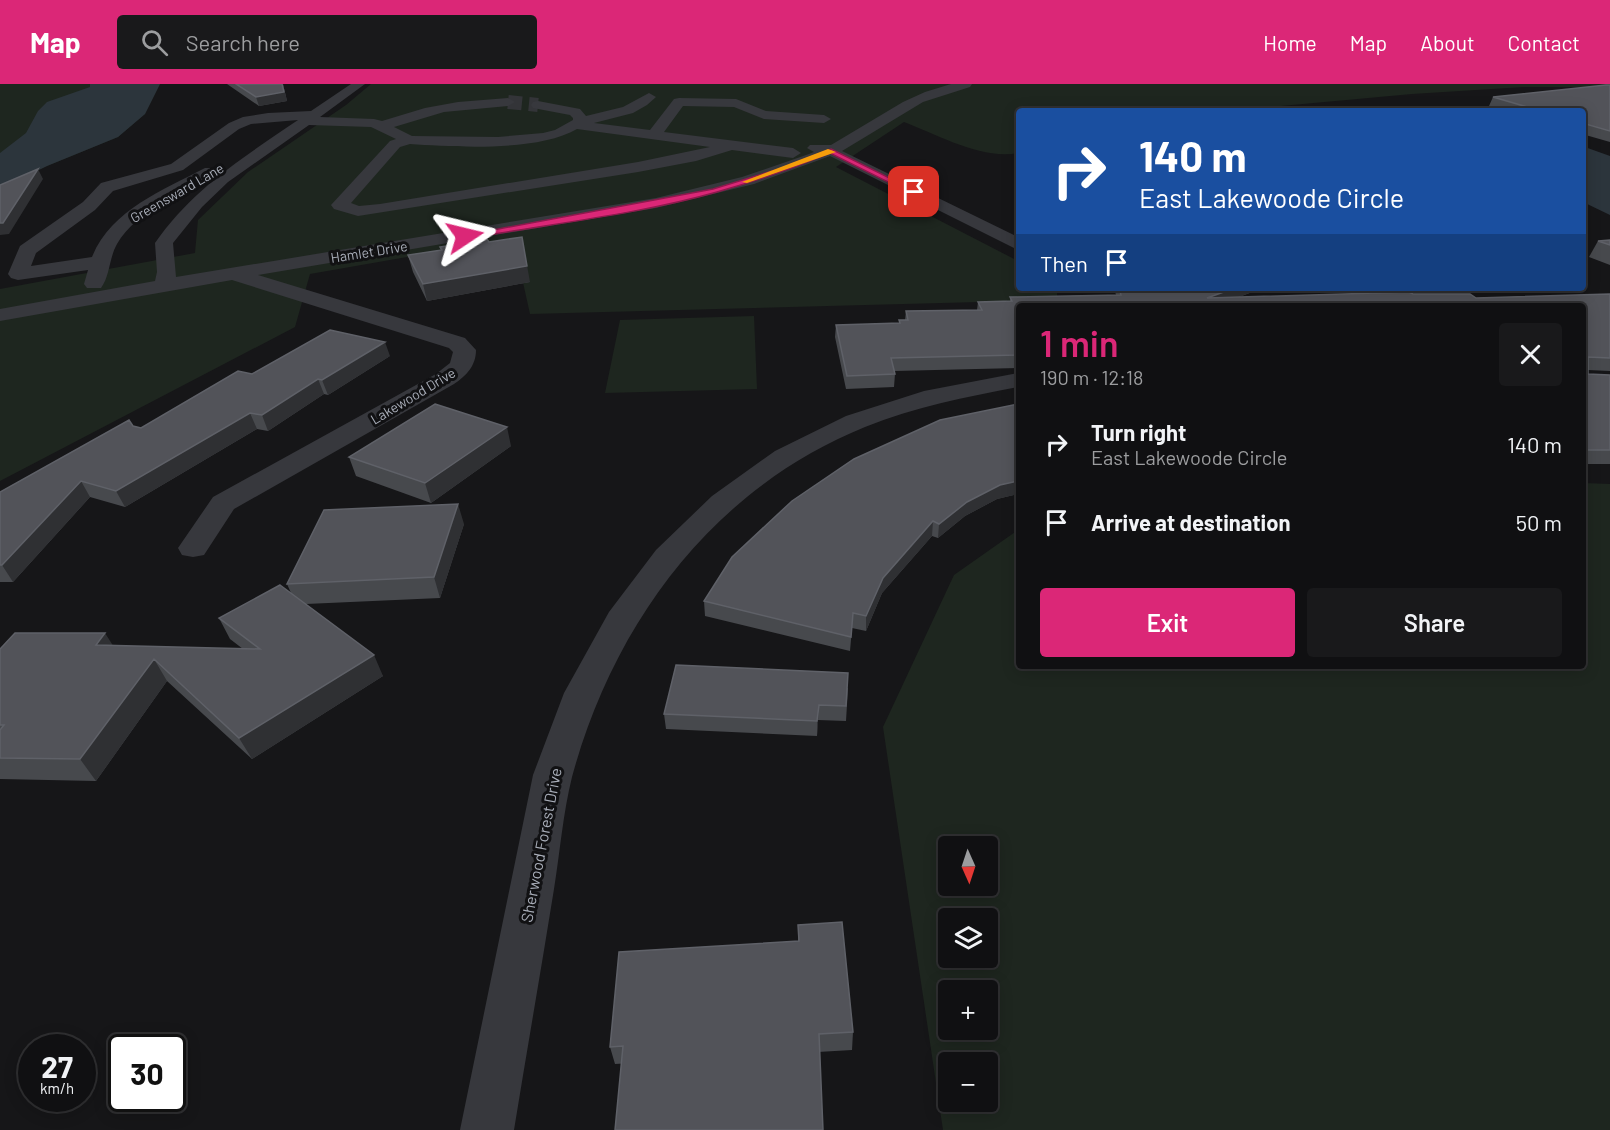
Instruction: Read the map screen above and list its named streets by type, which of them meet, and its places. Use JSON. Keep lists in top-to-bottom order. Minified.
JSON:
{"streets":{"street":["Greensward Lane","Hamlet Drive","Lakewood Drive","Sherwood Forest Drive"]},"crossings":[["Greensward Lane","Hamlet Drive"],["Hamlet Drive","Lakewood Drive"]],"north":"bottom","page":{"header":"Map","search":"Search here","nav":["Home","Map","About","Contact"],"turn":["140 m","East Lakewoode Circle"],"then":"Then","heading":["1 min","190 m · 12:18"],"list":[{"name":"Turn right","note":"East Lakewoode Circle","value":"140 m"},{"name":"Arrive at destination","value":"50 m"}],"buttons":["Exit","Share"],"map_buttons":["+","−"],"speed":"27 km/h","limit":"30"}}
